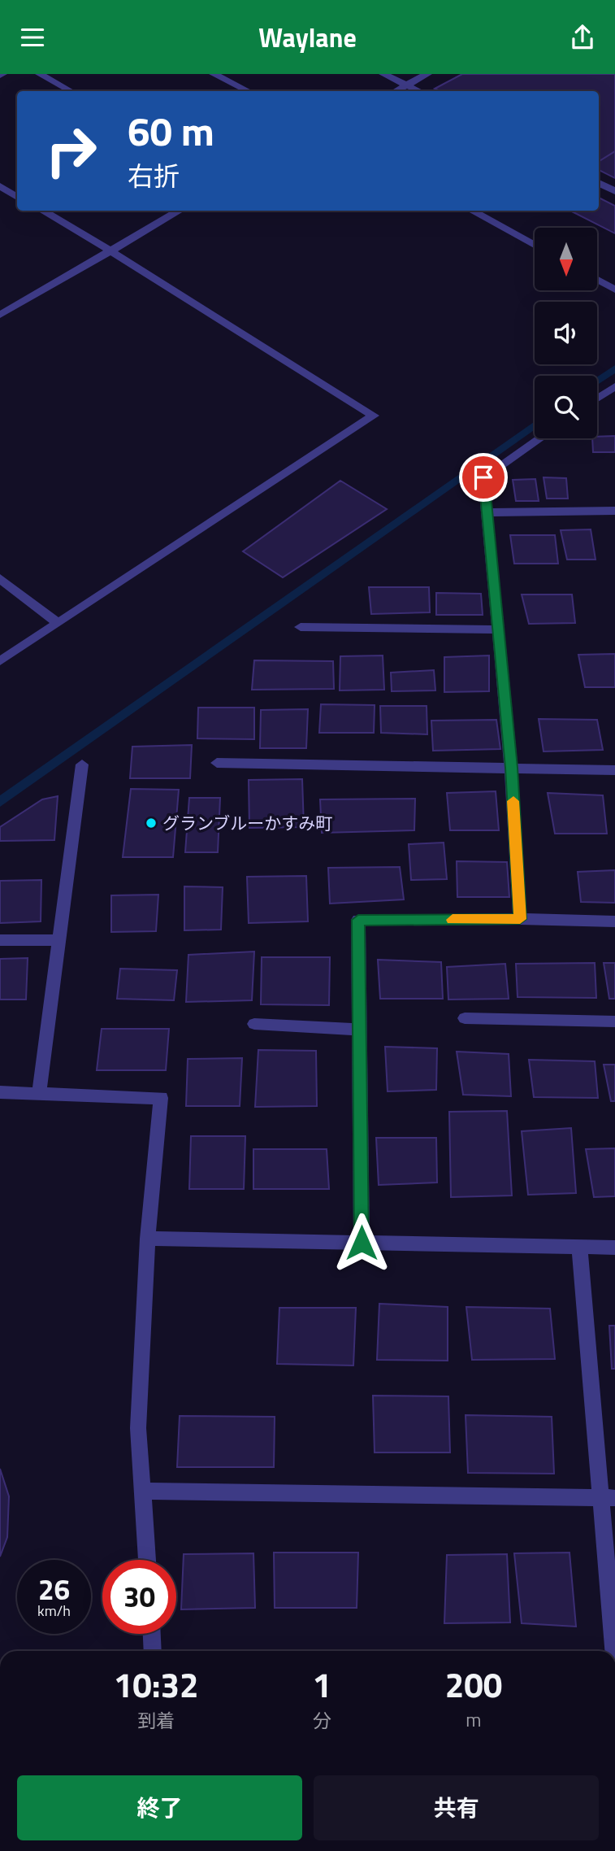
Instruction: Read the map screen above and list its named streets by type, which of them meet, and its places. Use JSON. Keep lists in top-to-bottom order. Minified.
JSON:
{"places":["グランブルーかすみ町"],"north":"bottom","page":{"header":"Waylane","turn":["60 m","右折"],"speed":"26 km/h","limit":"30","eta":["10:32","到着","1","分","200","m"],"buttons":["終了","共有"]}}
